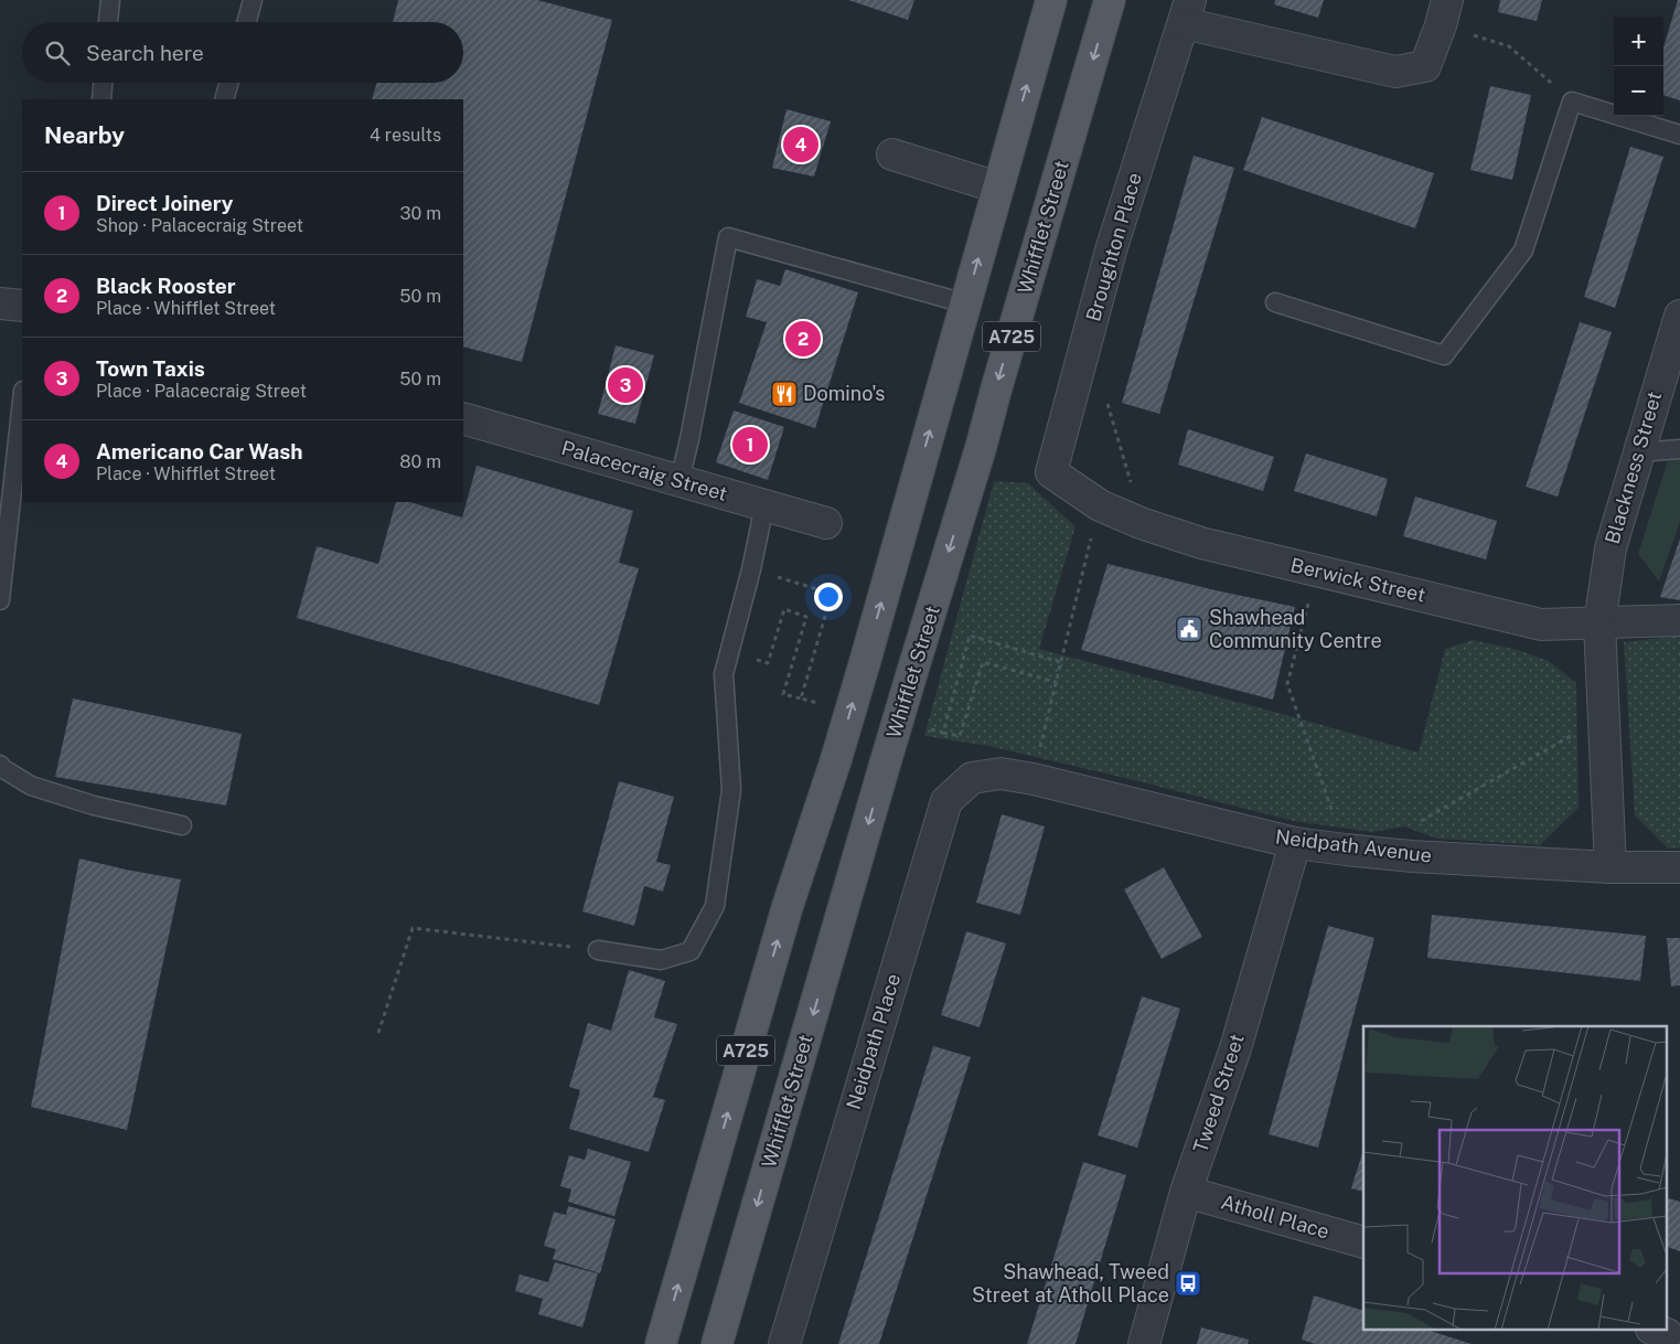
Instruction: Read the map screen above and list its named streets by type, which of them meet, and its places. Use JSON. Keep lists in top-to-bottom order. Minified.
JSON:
{"streets":{"main road":["Whifflet Street","A725"],"street":["Broughton Place","Blackness Street","Palacecraig Street","Berwick Street","Neidpath Avenue","Neidpath Place","Tweed Street","Atholl Place"]},"crossings":[["Broughton Place","Berwick Street"],["Blackness Street","Berwick Street"],["Blackness Street","Neidpath Avenue"],["Neidpath Avenue","Neidpath Place"],["Neidpath Avenue","Tweed Street"],["Tweed Street","Atholl Place"]],"places":{"restaurant":["Domino's"],"public building":["Shawhead Community Centre"],"bus stop":["Shawhead, Tweed Street at Atholl Place"]},"page":{"map_buttons":["+","−"],"search":"Search here","heading":["Nearby","4 results"],"pins":["4","2","3","1"],"list":[{"mark":"1","name":"Direct Joinery","note":"Shop · Palacecraig Street","value":"30 m"},{"mark":"2","name":"Black Rooster","note":"Place · Whifflet Street","value":"50 m"},{"mark":"3","name":"Town Taxis","note":"Place · Palacecraig Street","value":"50 m"},{"mark":"4","name":"Americano Car Wash","note":"Place · Whifflet Street","value":"80 m"}]}}
